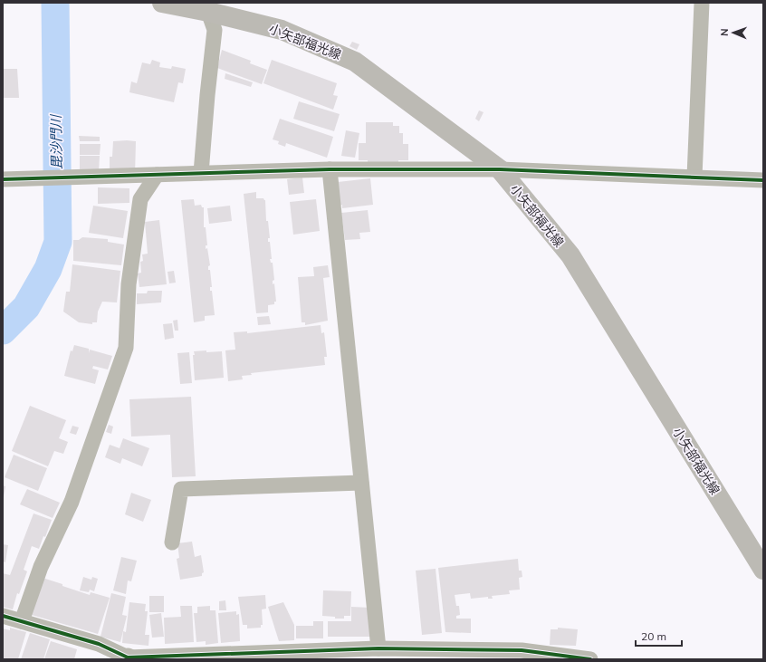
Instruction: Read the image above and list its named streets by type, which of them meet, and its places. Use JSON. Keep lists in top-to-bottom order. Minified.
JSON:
{"streets":{"main road":["小矢部福光線"]},"water":["毘沙門川"],"scale_bar":"20 m","north":"left"}
